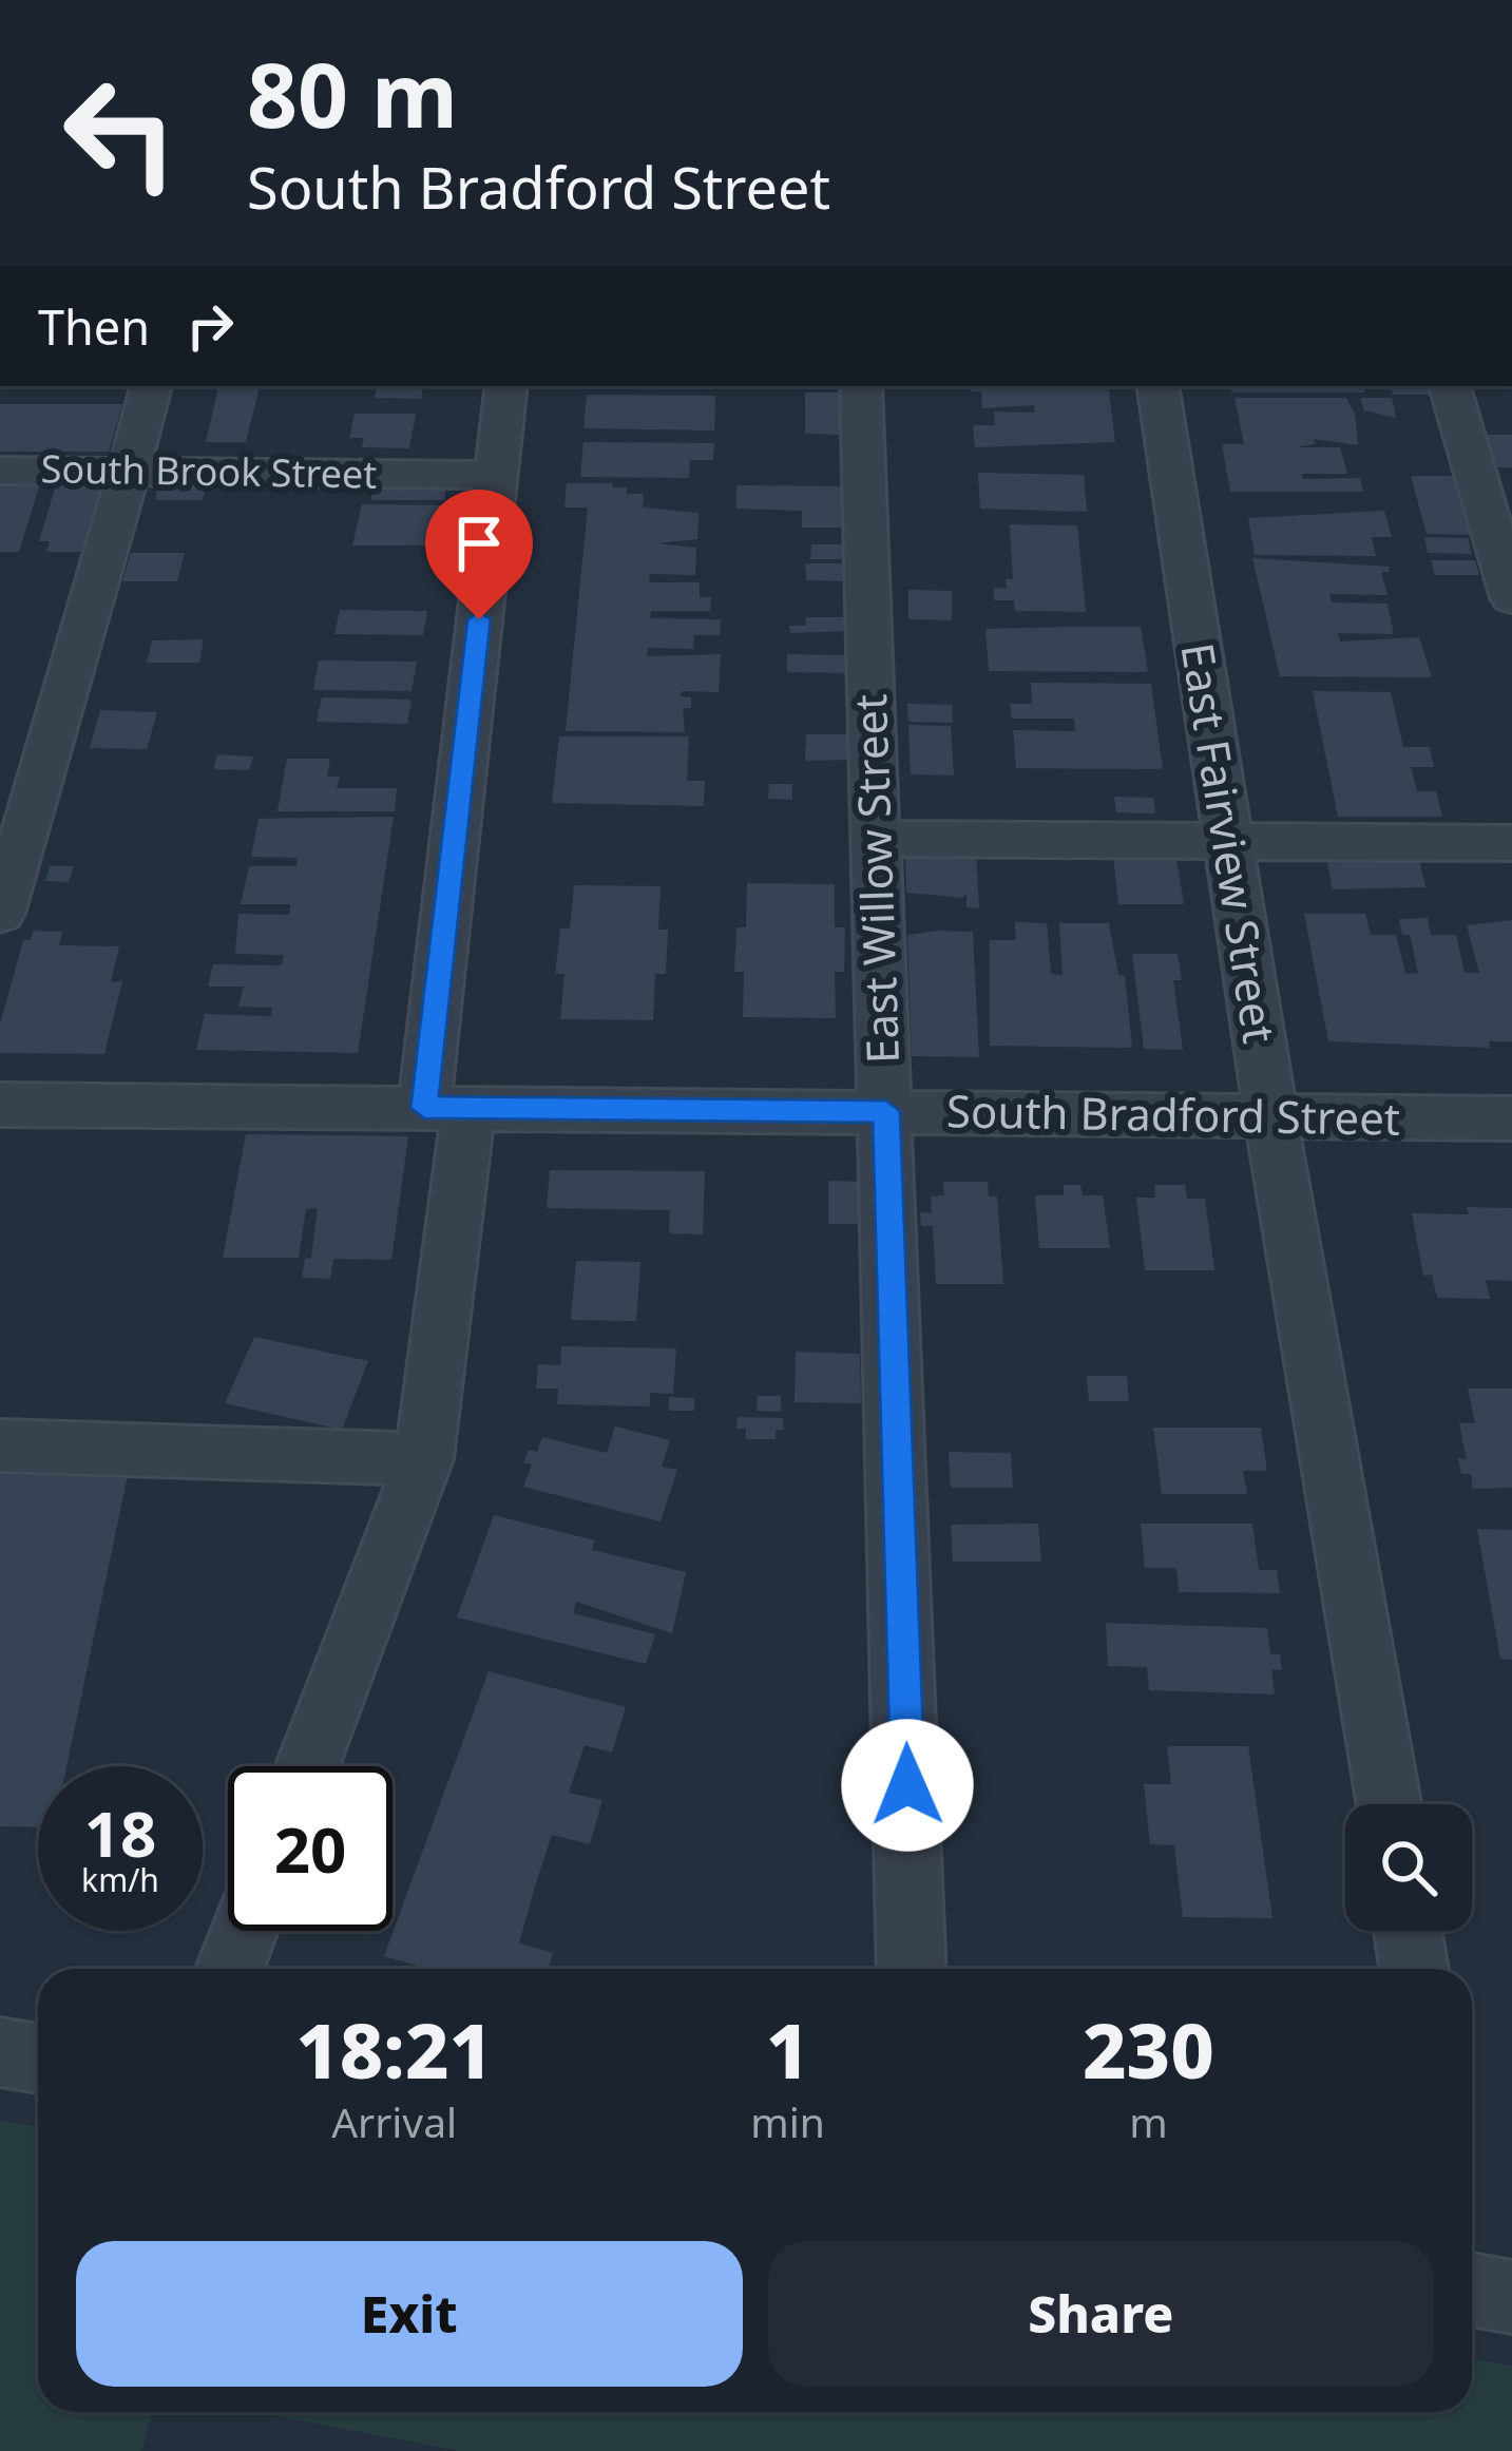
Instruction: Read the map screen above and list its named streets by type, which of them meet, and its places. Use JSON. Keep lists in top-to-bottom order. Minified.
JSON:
{"streets":{"street":["South Brook Street","East Fairview Street","East Willow Street","South Bradford Street"]},"crossings":[["East Fairview Street","South Bradford Street"],["East Willow Street","South Bradford Street"]],"page":{"turn":["80 m","South Bradford Street"],"then":"Then","speed":"18 km/h","limit":"20","eta":["18:21","Arrival","1","min","230","m"],"buttons":["Exit","Share"]}}
